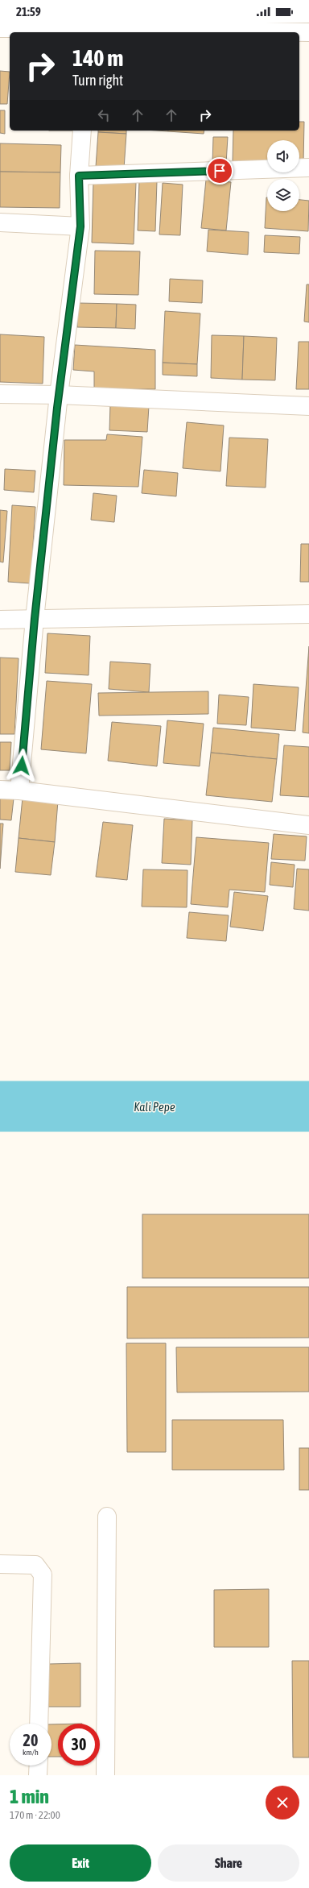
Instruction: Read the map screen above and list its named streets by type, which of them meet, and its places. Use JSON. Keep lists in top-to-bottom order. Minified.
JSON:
{"water":["Kali Pepe"],"page":{"status":"21:59","turn":["140 m","Turn right"],"speed":"20 km/h","limit":"30","heading":["1 min","170 m · 22:00"],"buttons":["Exit","Share"]}}
